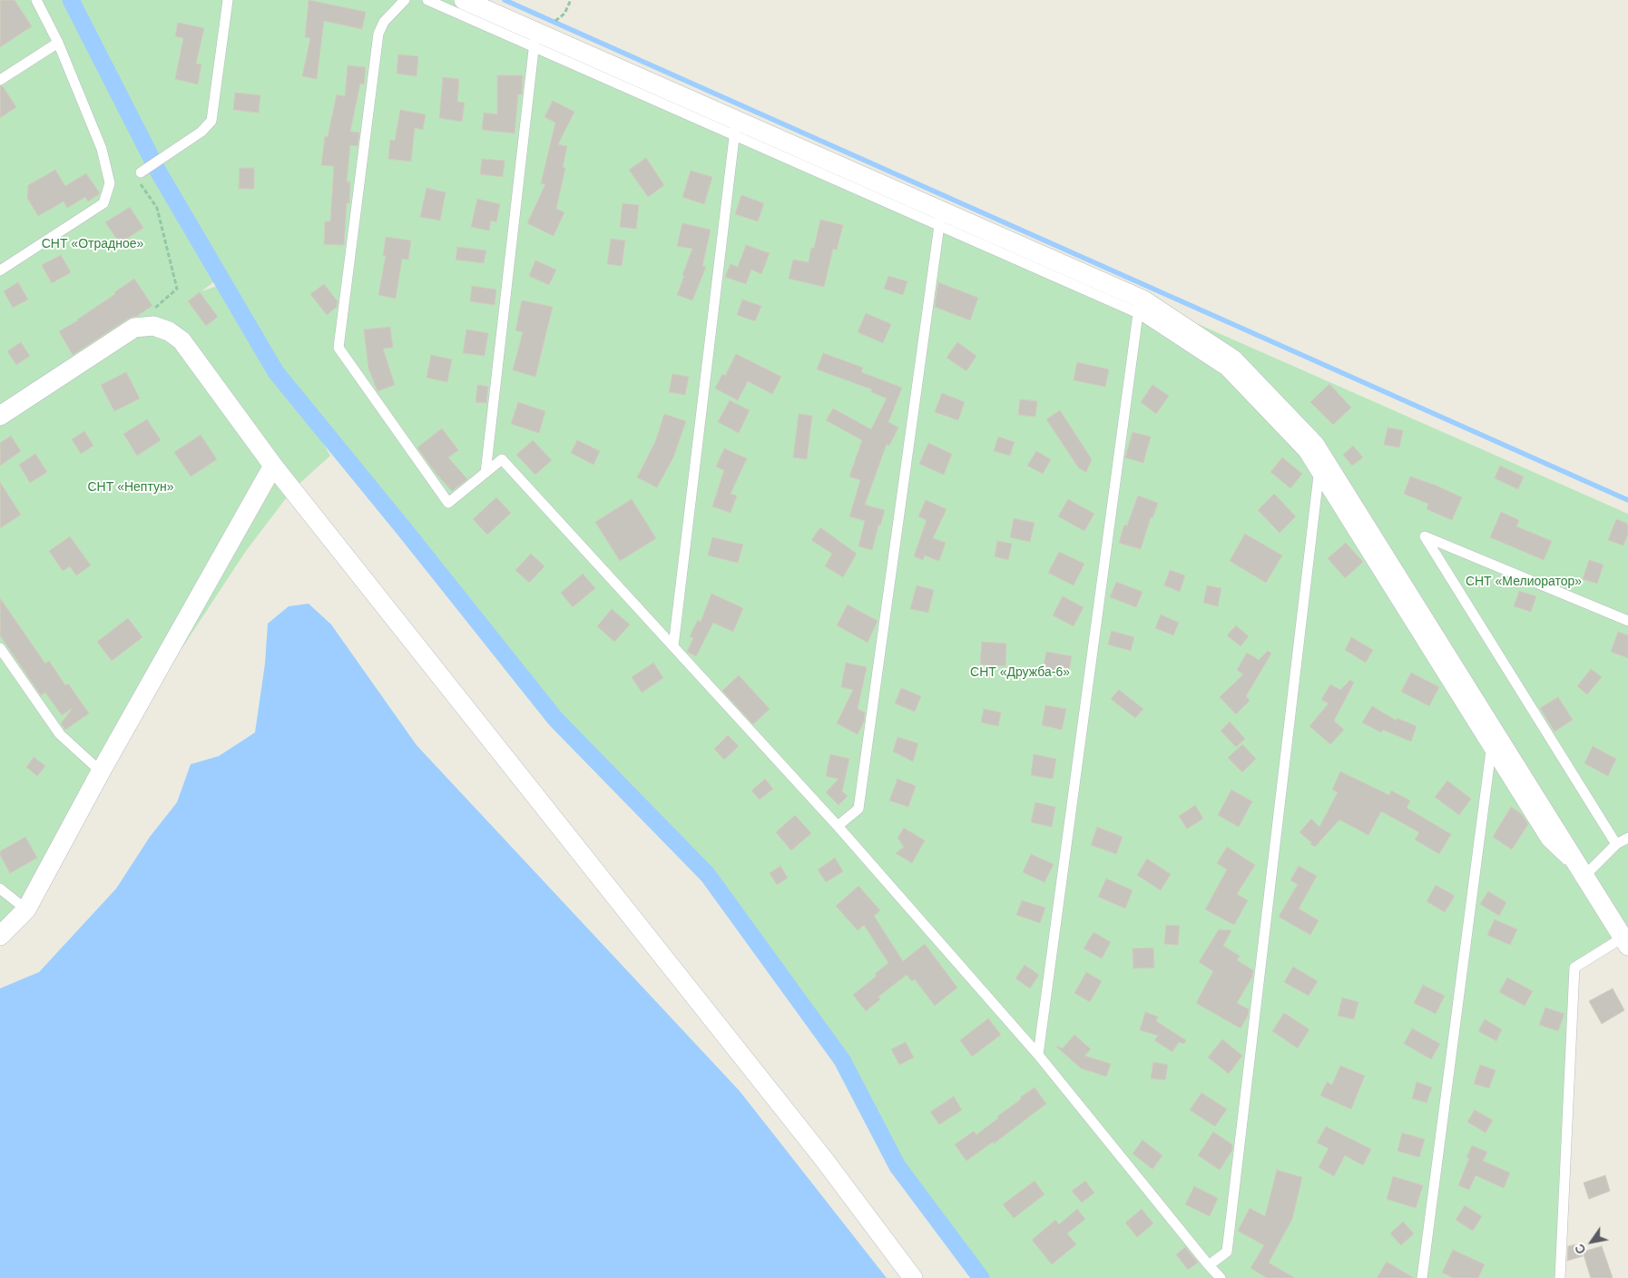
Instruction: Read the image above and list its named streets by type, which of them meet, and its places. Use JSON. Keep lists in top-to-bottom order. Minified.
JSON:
{"parks":["СНТ «Отрадное»","СНТ «Нептун»","СНТ «Мелиоратор»","СНТ «Дружба-6»"],"north":"bottom left"}
